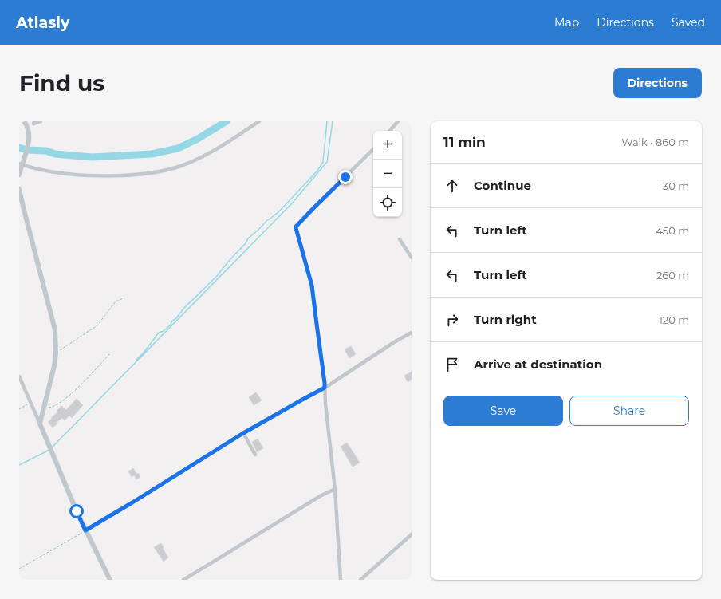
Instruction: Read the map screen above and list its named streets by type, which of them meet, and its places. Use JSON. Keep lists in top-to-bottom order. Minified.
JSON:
{"page":{"header":"Atlasly","nav":["Map","Directions","Saved"],"buttons":["Directions",["Save","Share"]],"title":"Find us","heading":["11 min","Walk · 860 m"],"map_buttons":["+","−"],"list":[["Continue","30 m"],["Turn left","450 m"],["Turn left","260 m"],["Turn right","120 m"],"Arrive at destination"]}}
